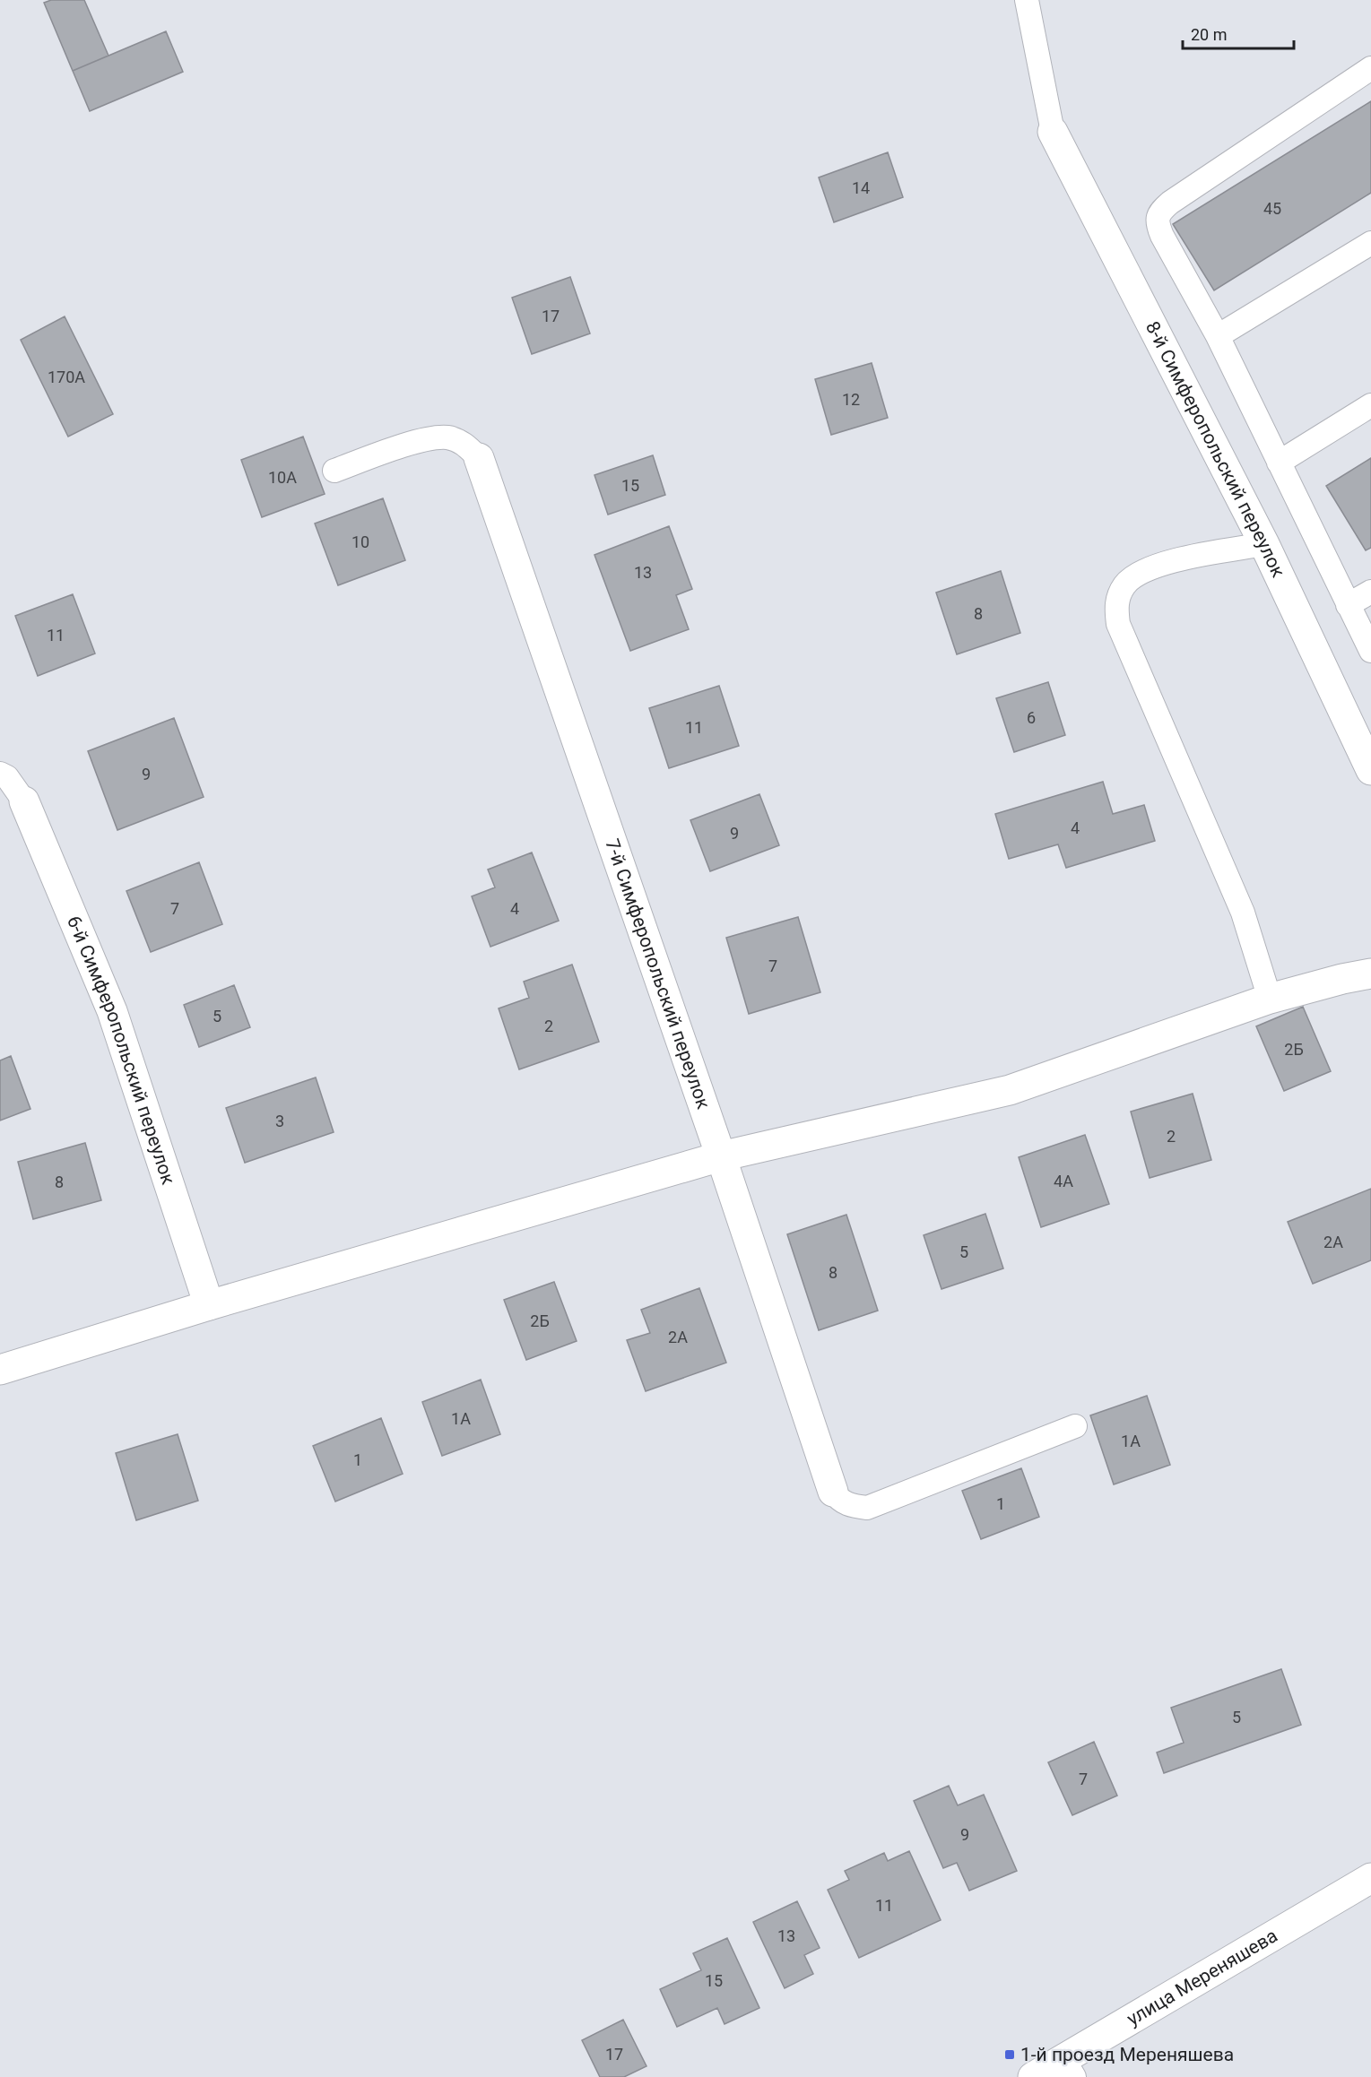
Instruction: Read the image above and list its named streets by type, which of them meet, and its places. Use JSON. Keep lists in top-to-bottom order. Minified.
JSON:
{"streets":{"street":["8-й Симферопольский переулок","7-й Симферопольский переулок","6-й Симферопольский переулок","улица Мереняшева"]},"places":{"transit":["1-й проезд Мереняшева"]},"house_numbers":["14","45","17","170А","12","10А","15","10","13","8","11","6","11","9","4","9","7","4","7","5","2","2Б","3","2","4А","8","2А","5","8","2Б","2А","1А","1А","1","1","5","7","9","11","13","15","17"],"scale_bar":"20 m"}
